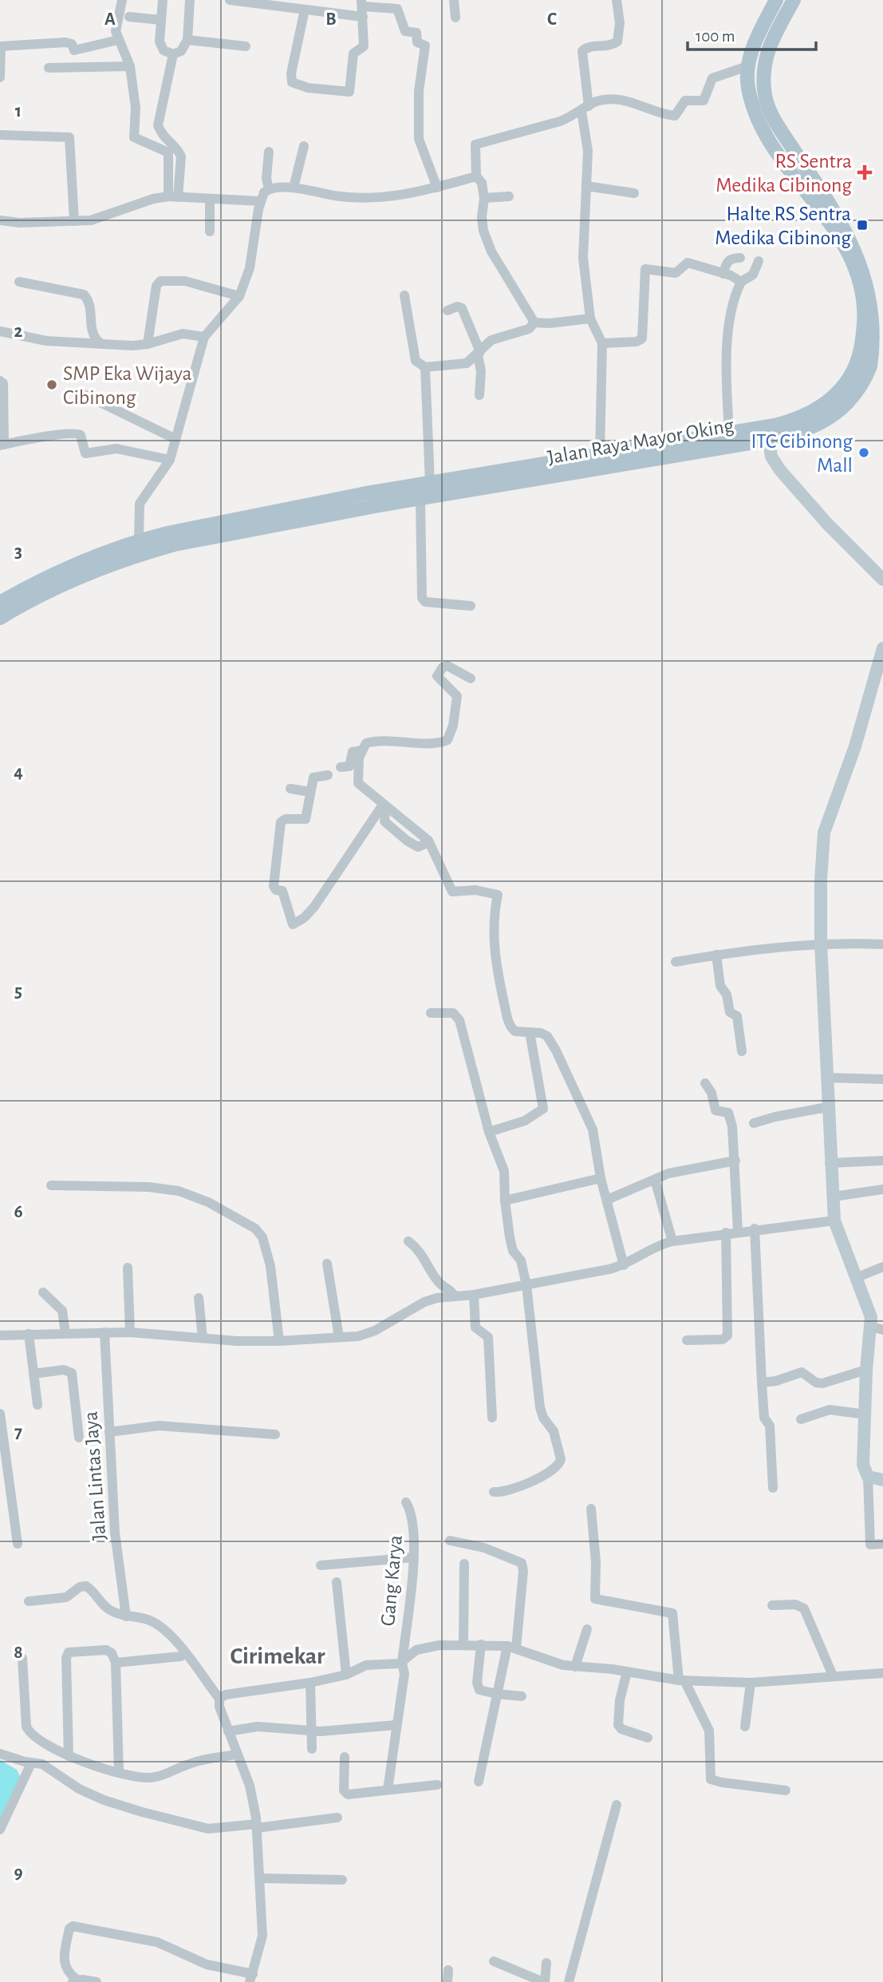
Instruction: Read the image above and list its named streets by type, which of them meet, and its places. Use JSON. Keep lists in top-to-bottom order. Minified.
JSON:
{"streets":{"main road":["Jalan Raya Mayor Oking"],"street":["Jalan Lintas Jaya","Gang Karya"]},"districts":["Cirimekar"],"places":{"health":["RS Sentra Medika Cibinong"],"transit":["Halte RS Sentra Medika Cibinong"],"other":["SMP Eka Wijaya Cibinong","ITC Cibinong Mall"]},"scale_bar":"100 m","grid":{"columns":["A","B","C"],"rows":["1","2","3","4","5","6","7","8","9"]}}
